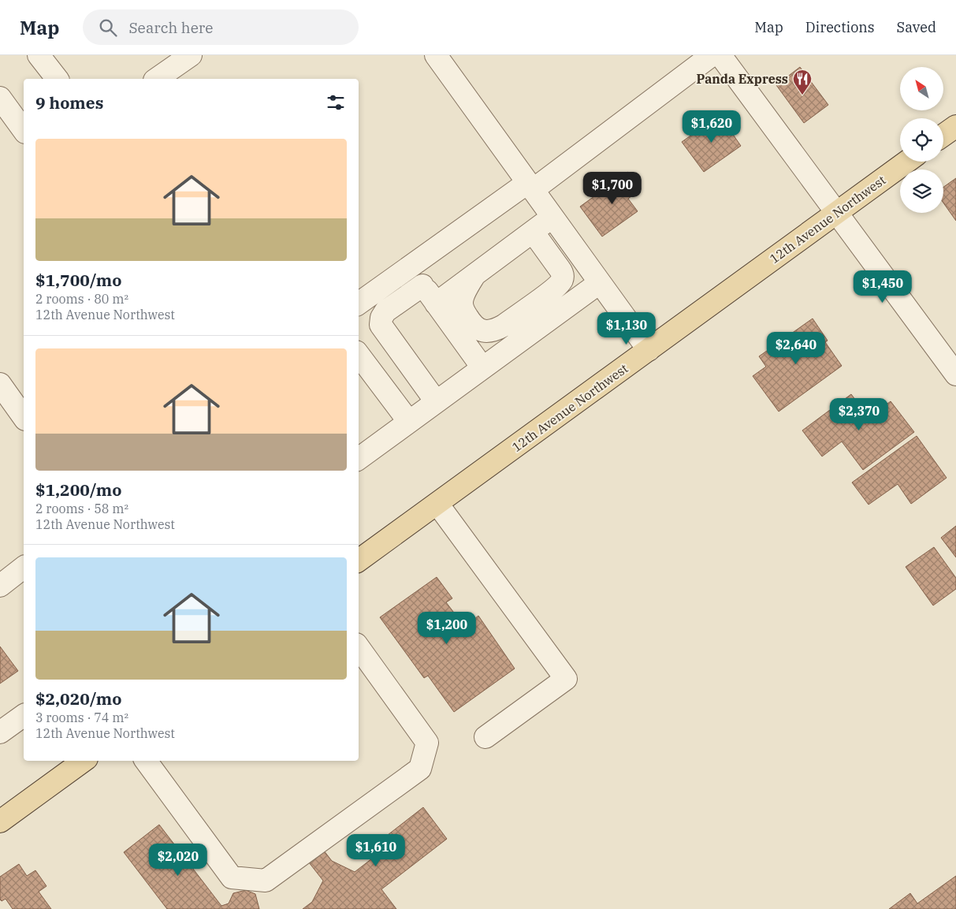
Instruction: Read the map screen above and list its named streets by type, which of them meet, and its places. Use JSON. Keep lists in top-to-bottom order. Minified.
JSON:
{"streets":{"main road":["12th Avenue Northwest"]},"places":{"restaurant":["Panda Express"]},"north":"top left","page":{"header":"Map","search":"Search here","nav":["Map","Directions","Saved"],"heading":"9 homes","price":["$1,620","$1,700","$1,450","$1,130","$2,640","$2,370","$1,200","$1,610","$2,020"],"list":[{"name":"$1,700/mo","note":"2 rooms · 80 m² · 12th Avenue Northwest"},{"name":"$1,200/mo","note":"2 rooms · 58 m² · 12th Avenue Northwest"},{"name":"$2,020/mo","note":"3 rooms · 74 m² · 12th Avenue Northwest"}]}}
